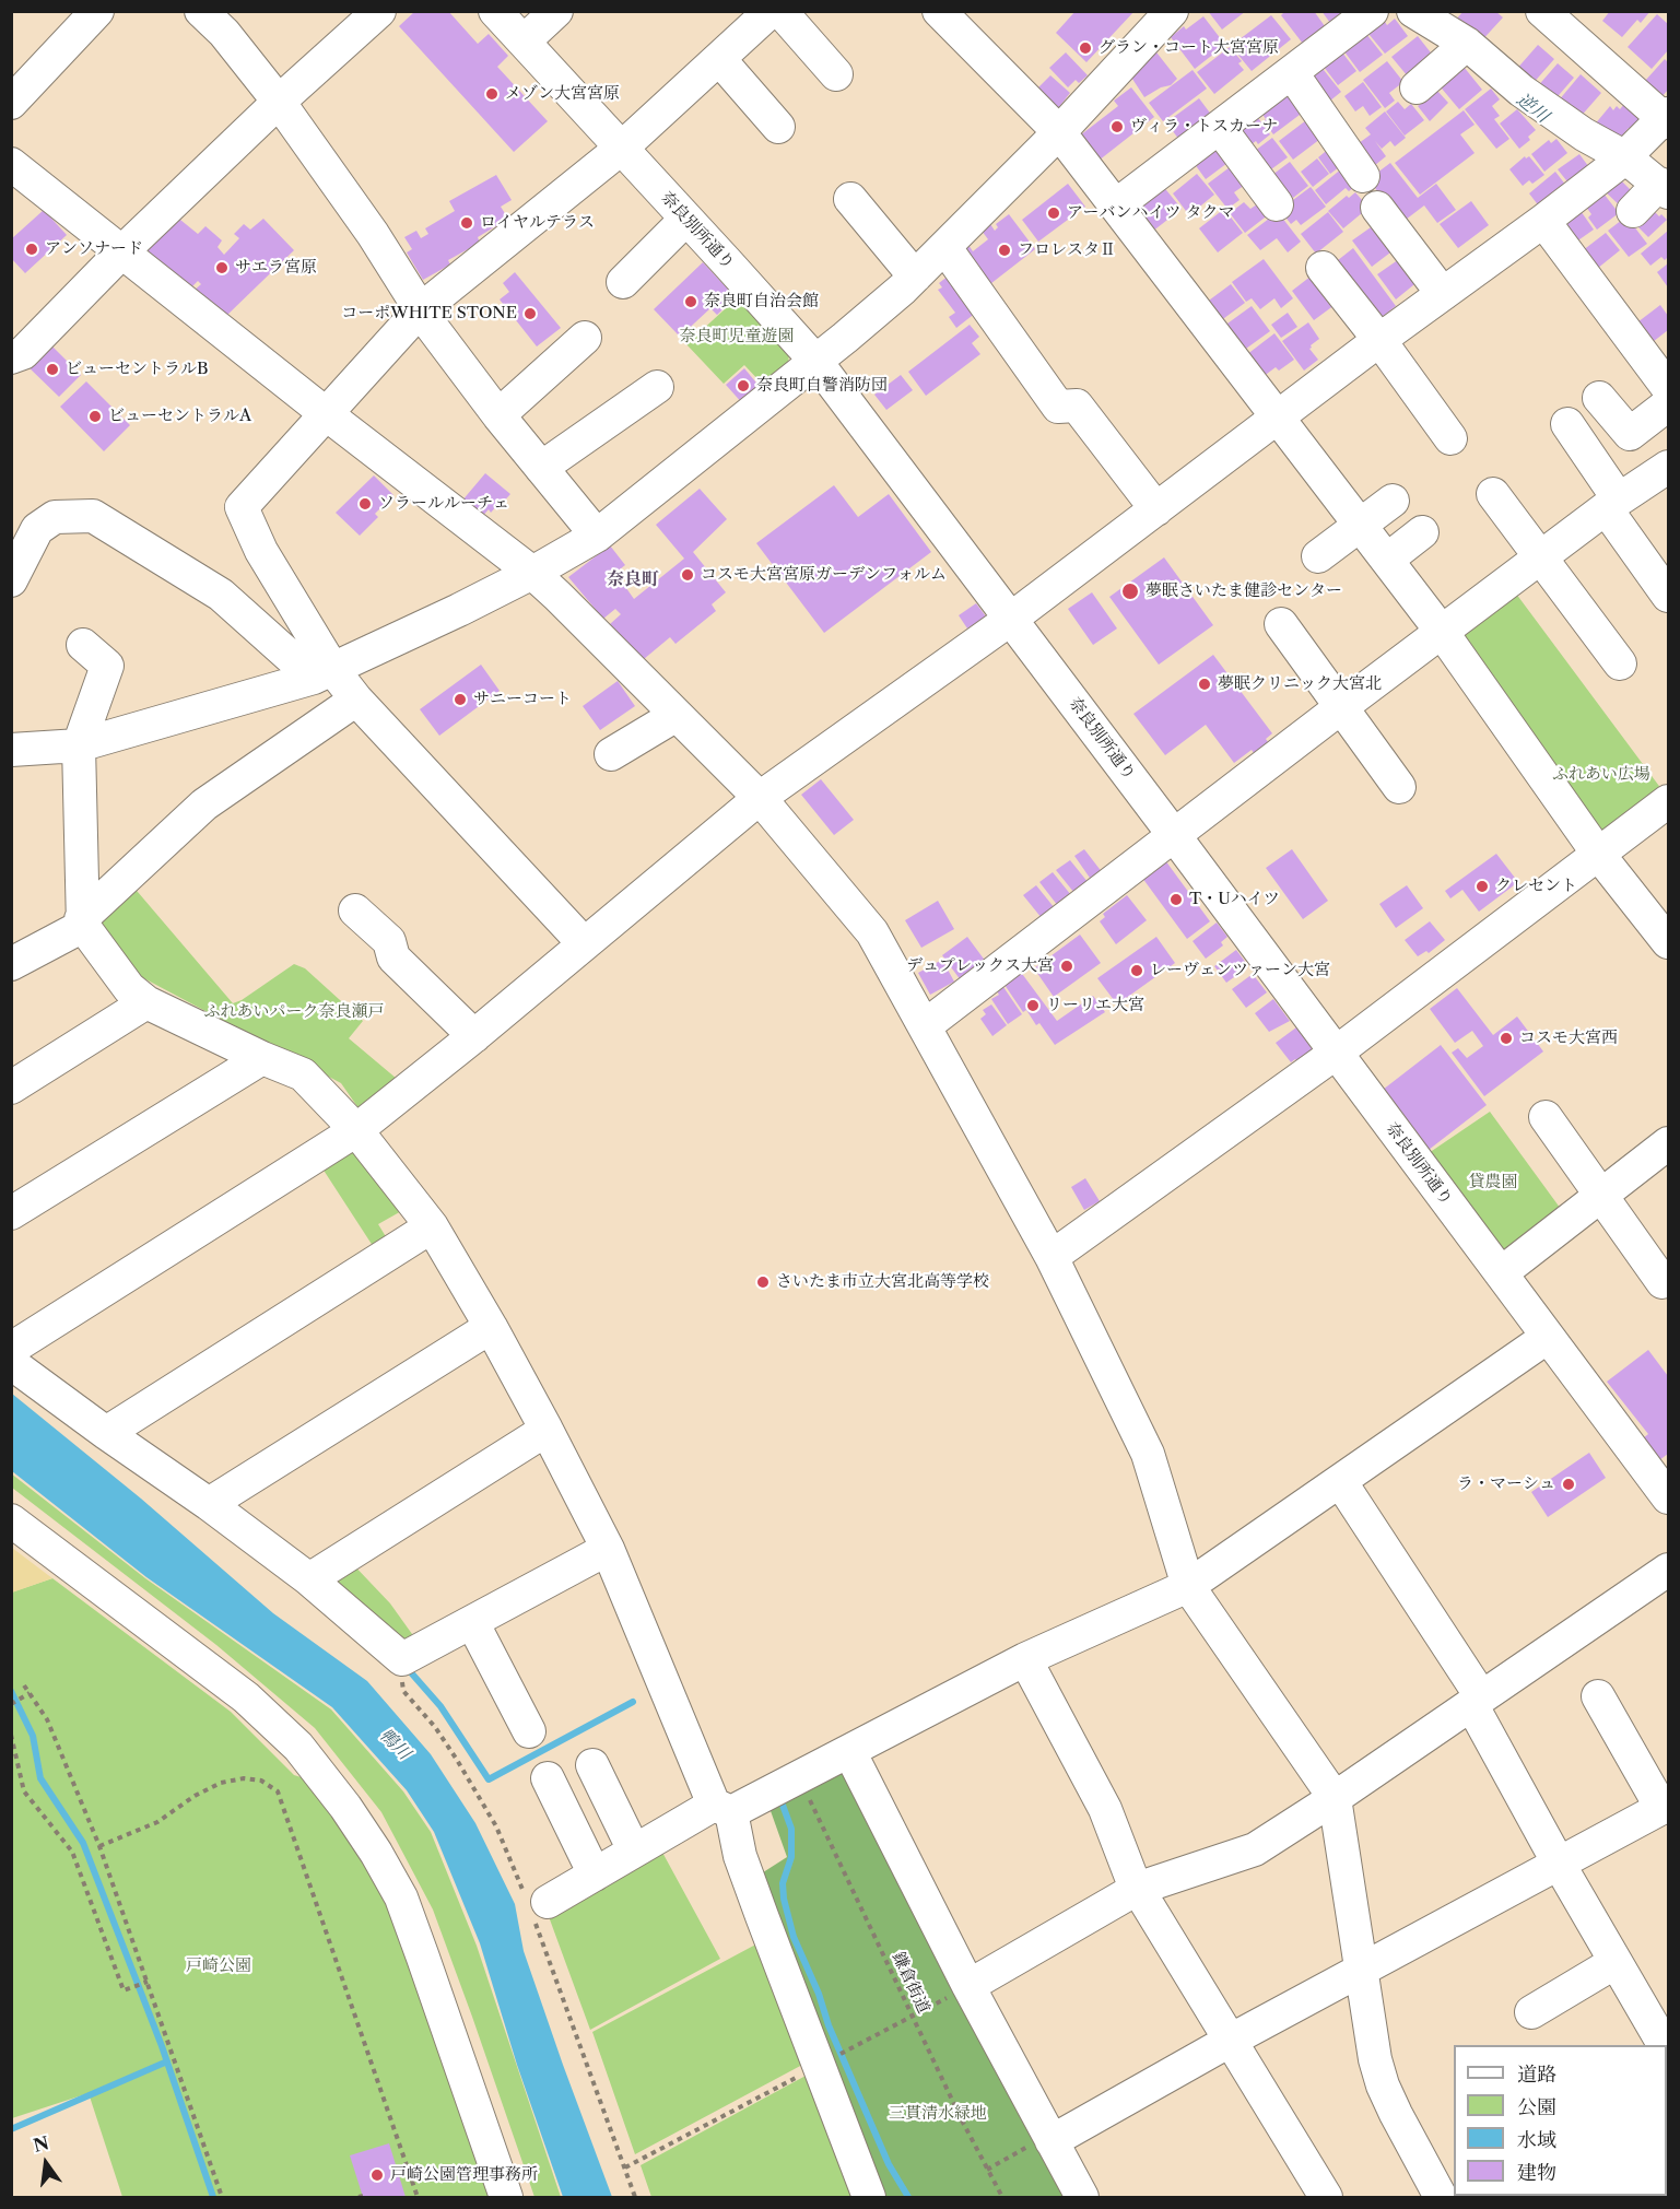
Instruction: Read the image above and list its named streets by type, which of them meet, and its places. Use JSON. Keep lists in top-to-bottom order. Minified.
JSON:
{"streets":{"street":["奈良別所通り"],"path":["鎌倉街道"]},"districts":["奈良町"],"water":["逆川","鴨川"],"parks":["奈良町児童遊園","ふれあい広場","ふれあいパーク奈良瀬戸","貸農園","戸崎公園","三貫清水緑地"],"places":["グラン・コート大宮宮原","メゾン大宮宮原","ヴィラ・トスカーナ","アーバンハイツ タクマ","ロイヤルテラス","アンソナード","フロレスタⅡ","サエラ宮原","奈良町自治会館","コーポWHITE STONE","ビューセントラルB","奈良町自警消防団","ビューセントラルA","ソラールルーチェ","コスモ大宮宮原ガーデンフォルム","夢眠さいたま健診センター","夢眠クリニック大宮北","サニーコート","クレセント","T・Uハイツ","デュプレックス大宮","レーヴェンツァーン大宮","リーリエ大宮","コスモ大宮西","さいたま市立大宮北高等学校","ラ・マーシュ","戸崎公園管理事務所"],"legend":["道路","公園","水域","建物"],"north":"top"}
